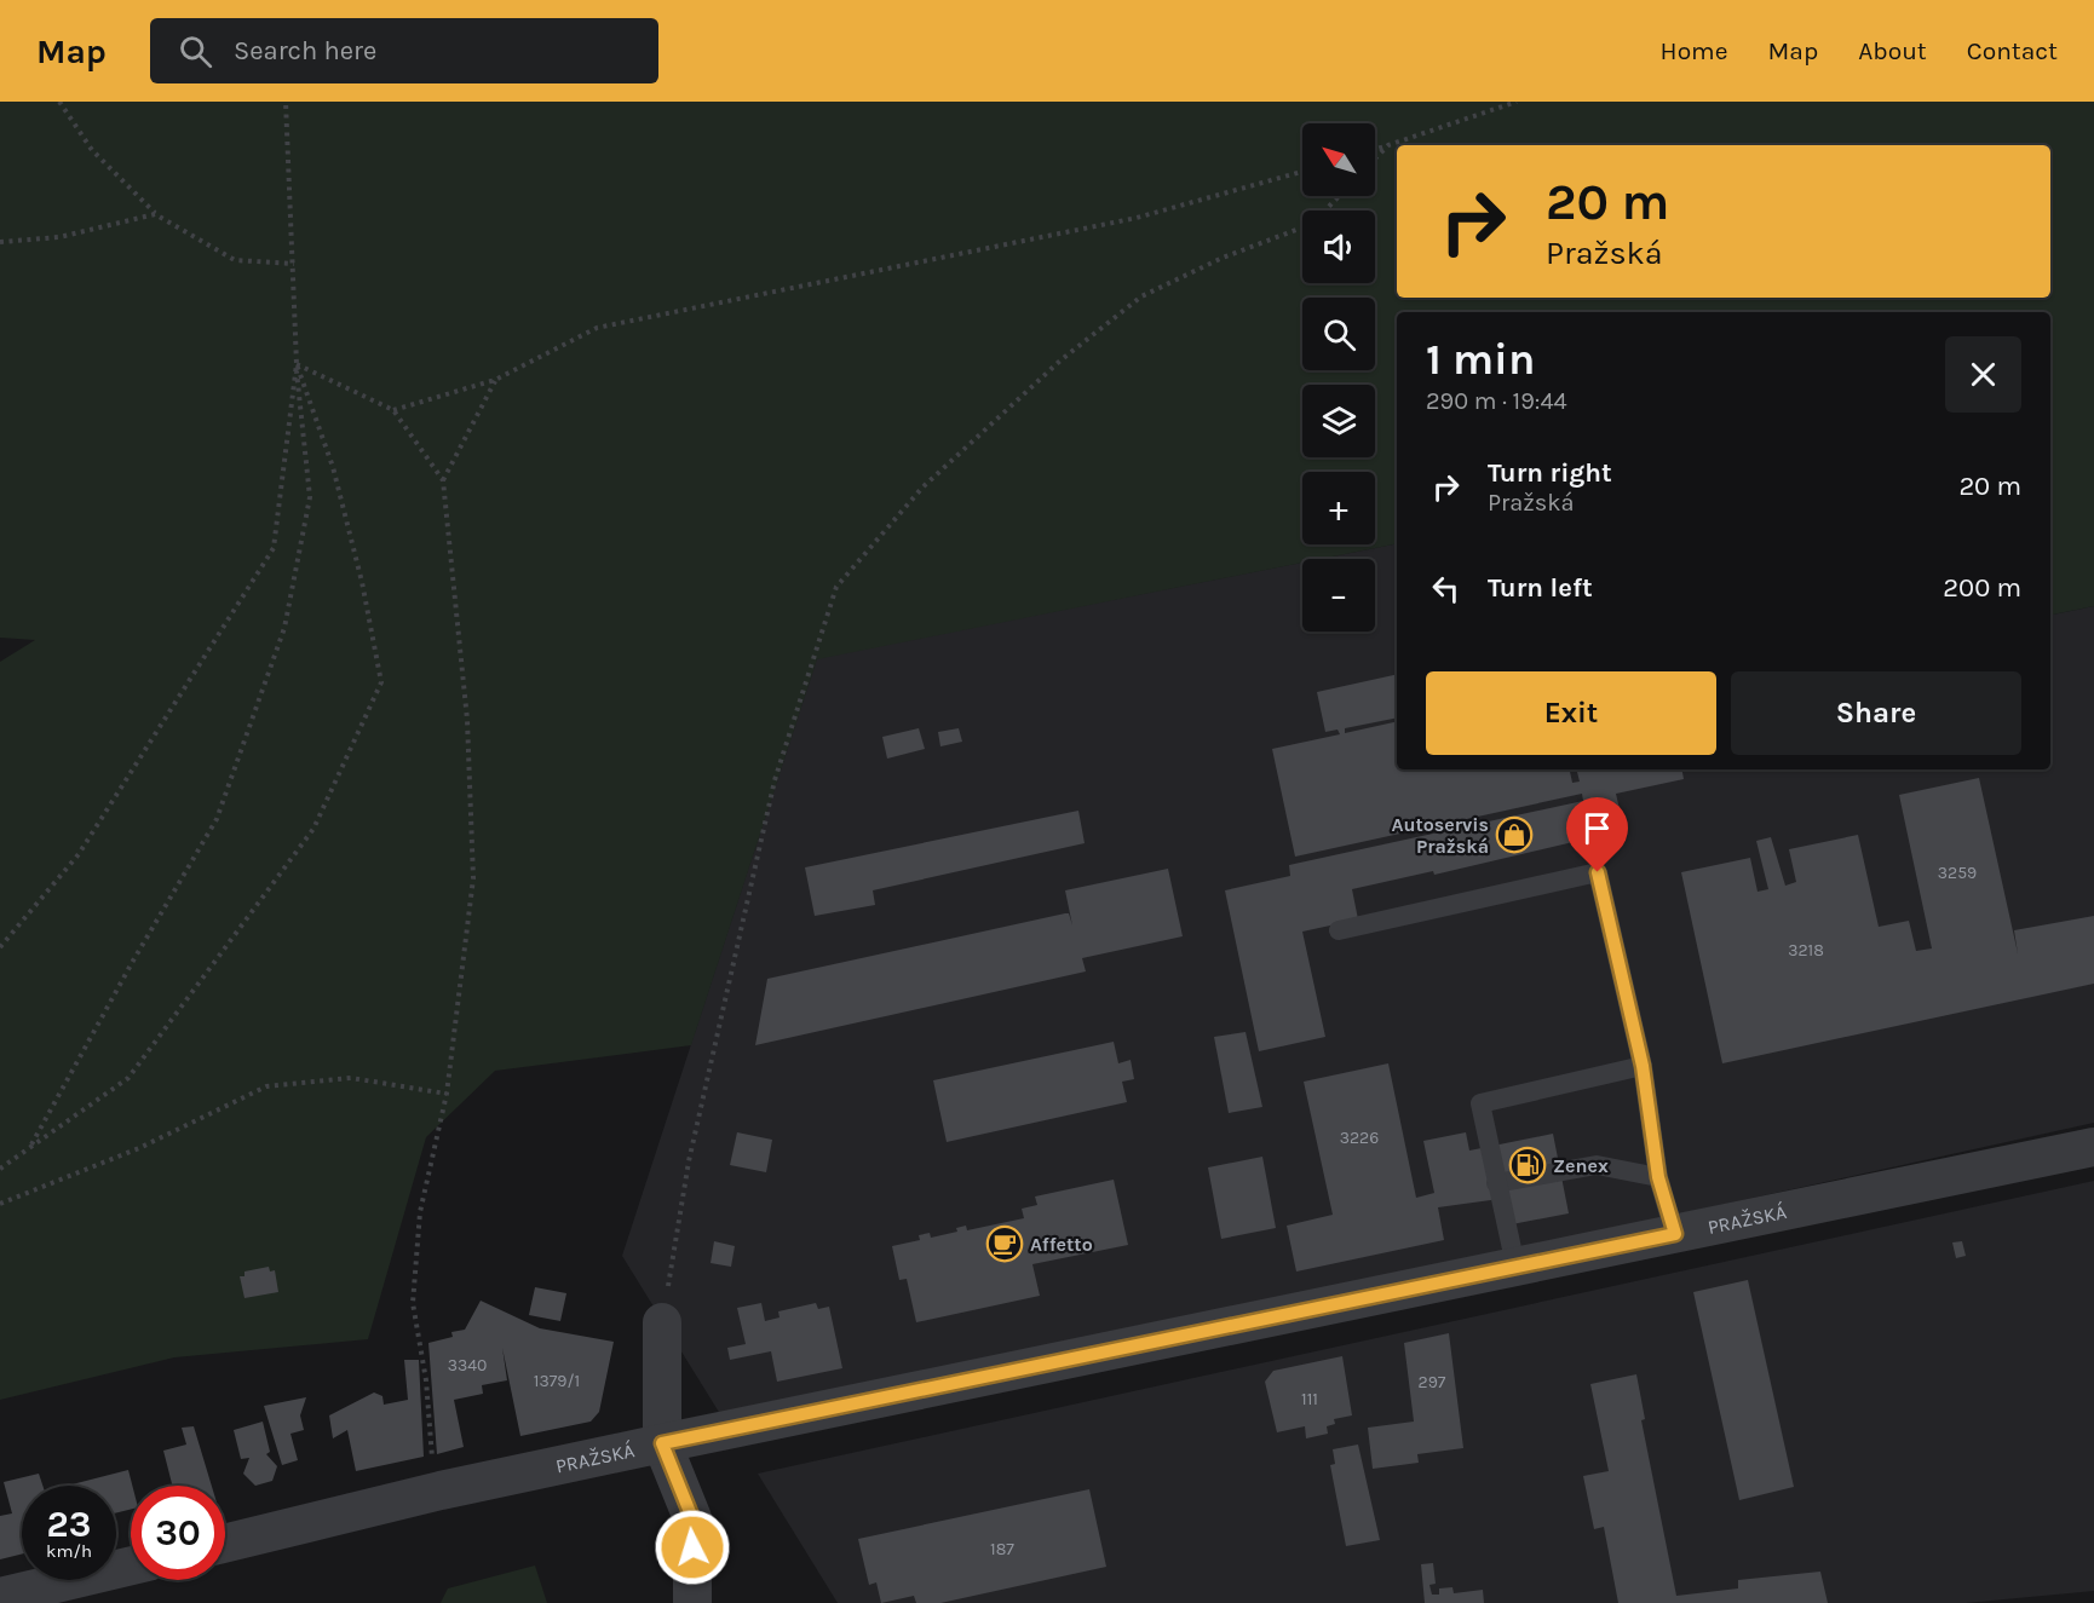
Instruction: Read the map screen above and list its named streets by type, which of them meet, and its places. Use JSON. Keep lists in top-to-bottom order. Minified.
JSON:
{"streets":{"street":["PRAŽSKÁ"]},"places":{"shop":["Autoservis Pražská"],"fuel station":["Zenex"],"cafe":["Affetto"]},"house_numbers":["3259","3218","3226","3340","1379/1","297","111","187"],"north":"top left","page":{"header":"Map","search":"Search here","nav":["Home","Map","About","Contact"],"map_buttons":["+","−"],"turn":["20 m","Pražská"],"heading":["1 min","290 m · 19:44"],"list":[{"name":"Turn right","note":"Pražská","value":"20 m"},{"name":"Turn left","value":"200 m"}],"buttons":["Exit","Share"],"speed":"23 km/h","limit":"30"}}
